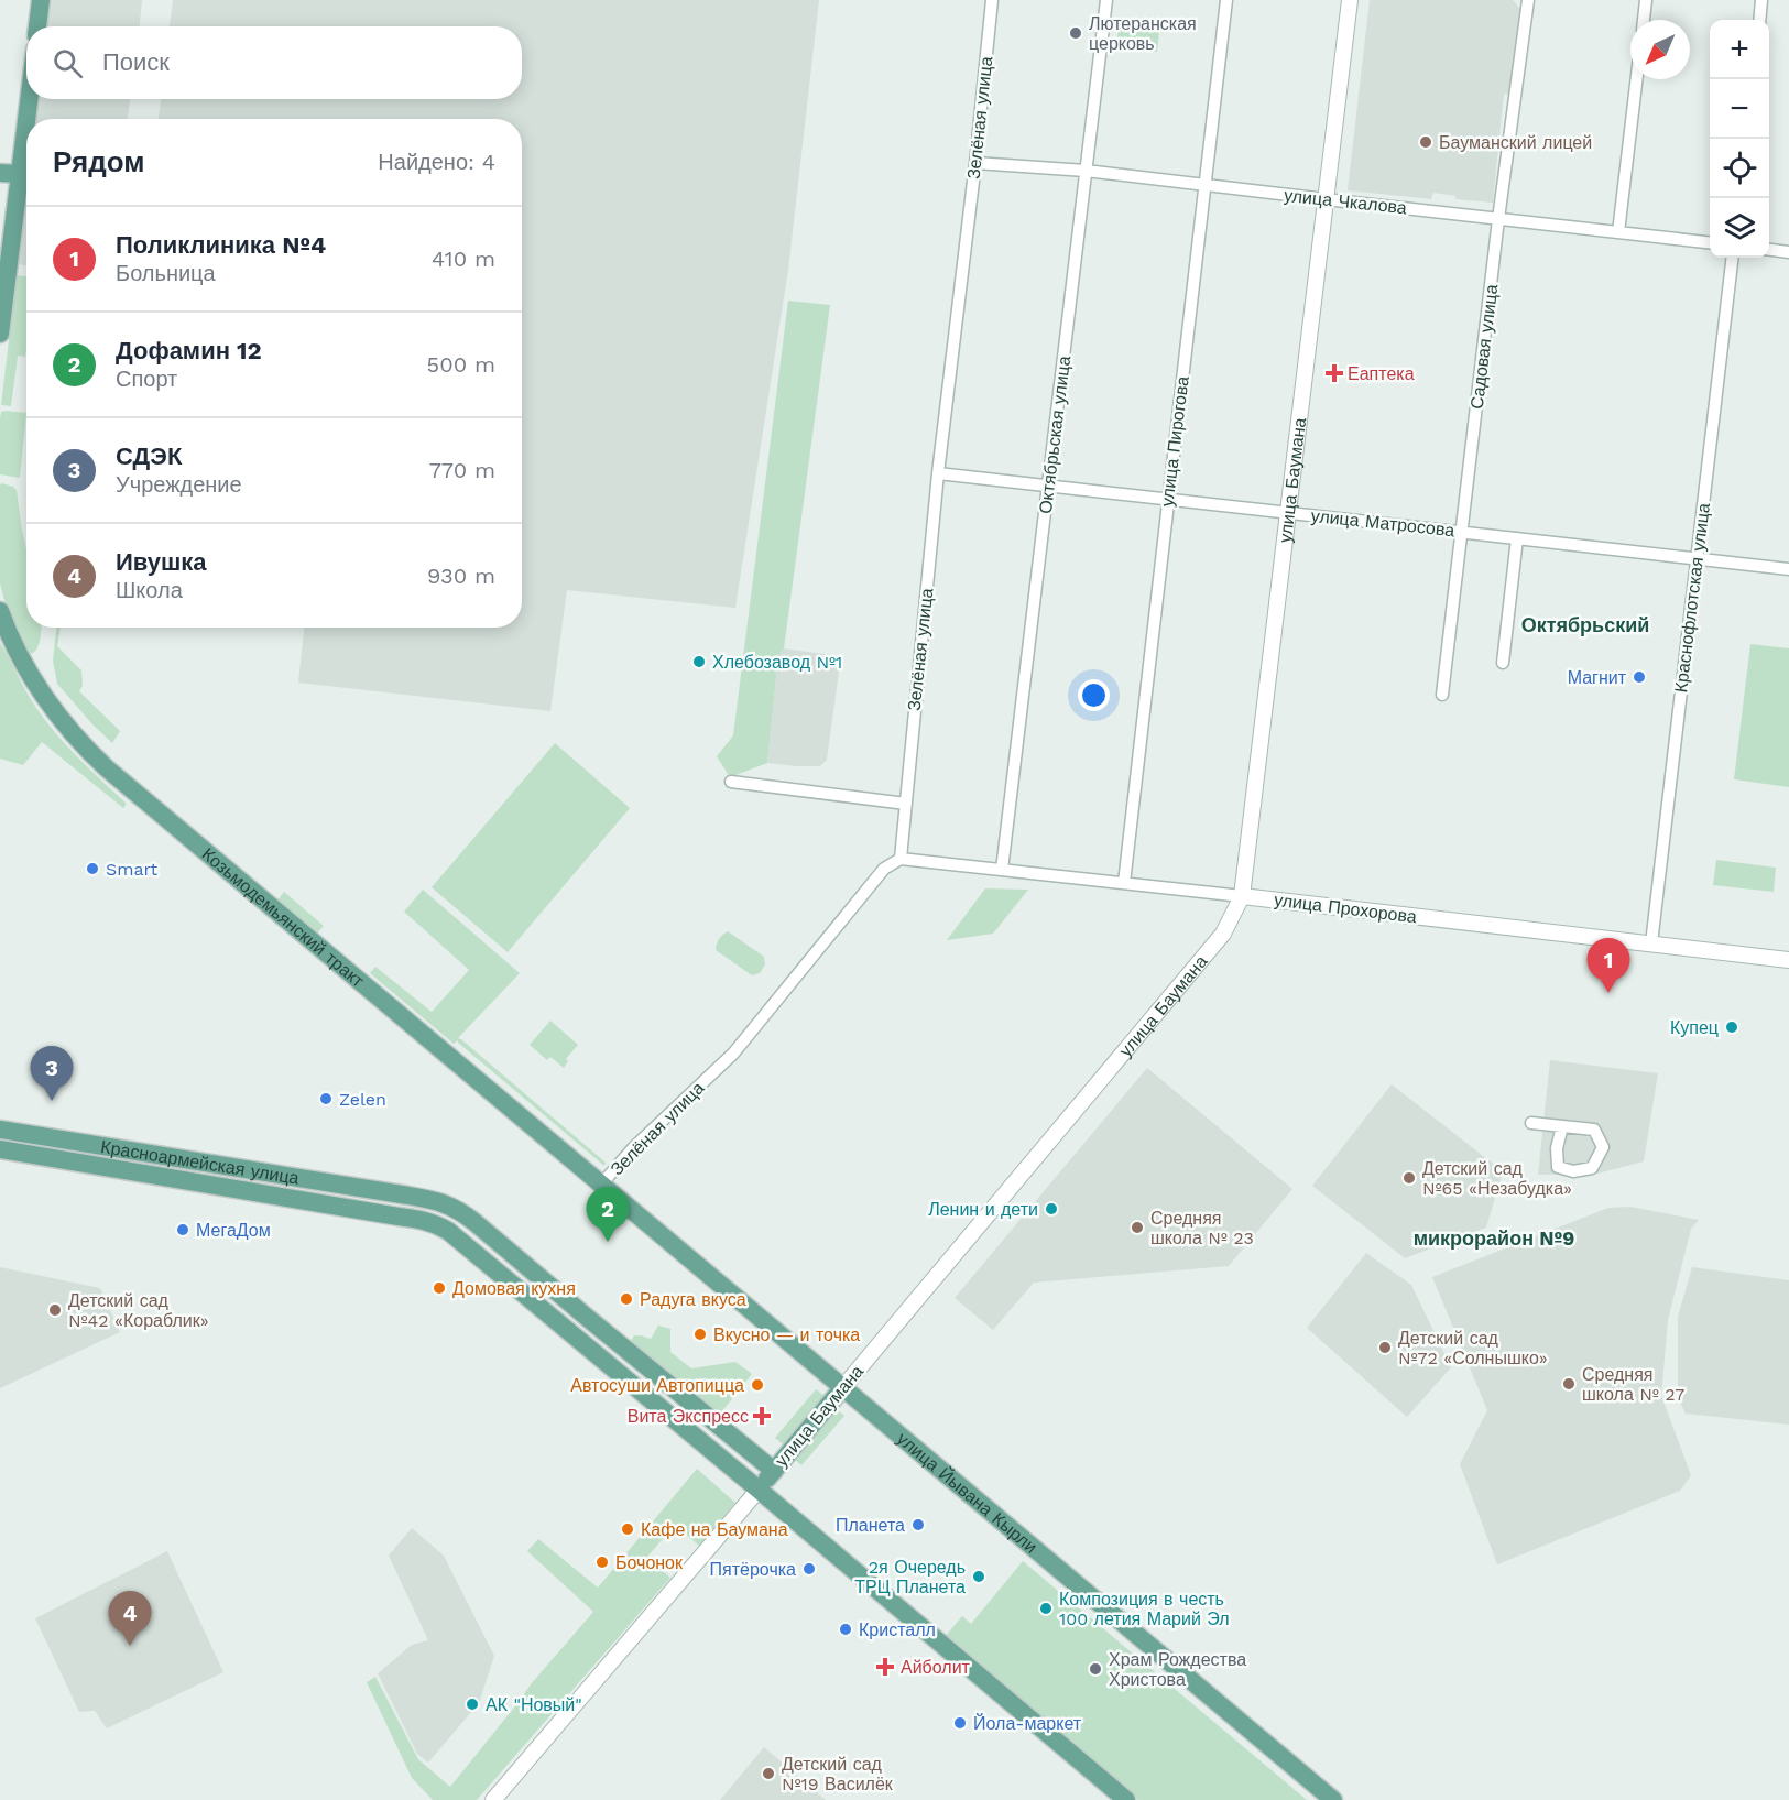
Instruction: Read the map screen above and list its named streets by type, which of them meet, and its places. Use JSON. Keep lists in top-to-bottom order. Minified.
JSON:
{"streets":{"main road":["улица Баумана","Козьмодемьянский тракт","Красноармейская улица","улица Йывана Кырли"],"street":["Зелёная улица","улица Чкалова","Садовая улица","Октябрьская улица","улица Пирогова","улица Матросова","Краснофлотская улица","улица Прохорова"]},"crossings":[["Зелёная улица","улица Чкалова"],["Зелёная улица","улица Матросова"],["Зелёная улица","улица Прохорова"],["Зелёная улица","Козьмодемьянский тракт"],["Зелёная улица","улица Йывана Кырли"],["улица Чкалова","Садовая улица"],["улица Чкалова","Октябрьская улица"],["улица Чкалова","улица Пирогова"],["улица Чкалова","улица Баумана"],["Садовая улица","улица Матросова"],["Октябрьская улица","улица Матросова"],["Октябрьская улица","улица Прохорова"],["улица Пирогова","улица Матросова"],["улица Пирогова","улица Прохорова"],["улица Баумана","улица Матросова"],["улица Баумана","улица Прохорова"],["улица Баумана","улица Йывана Кырли"],["улица Матросова","Краснофлотская улица"],["Краснофлотская улица","улица Прохорова"],["Козьмодемьянский тракт","улица Йывана Кырли"]],"districts":["Октябрьский","микрорайон №9"],"places":{"other":["Лютеранская церковь","Бауманский лицей","Хлебозавод №1","Магнит","Smart","Купец","Zelen","Детский сад №65 «Незабудка»","Ленин и дети","Средняя школа № 23","МегаДом","Домовая кухня","Радуга вкуса","Детский сад №42 «Кораблик»","Вкусно — и точка","Детский сад №72 «Солнышко»","Средняя школа № 27","Автосуши Автопицца","Планета","Кафе на Баумана","Бочонок","Пятёрочка","2я Очередь ТРЦ Планета","Композиция в честь 100 летия Марий Эл","Кристалл","Храм Рождества Христова","АК \"Новый\"","Йола-маркет","Детский сад №19 Василёк"],"health":["Еаптека","Вита Экспресс","Айболит"]},"north":"bottom left","page":{"map_buttons":["+","−"],"search":"Поиск","heading":["Рядом","Найдено: 4"],"list":[{"mark":"1","name":"Поликлиника №4","note":"Больница","value":"410 m"},{"mark":"2","name":"Дофамин 12","note":"Спорт","value":"500 m"},{"mark":"3","name":"СДЭК","note":"Учреждение","value":"770 m"},{"mark":"4","name":"Ивушка","note":"Школа","value":"930 m"}],"pins":["1","3","2","4"]}}
